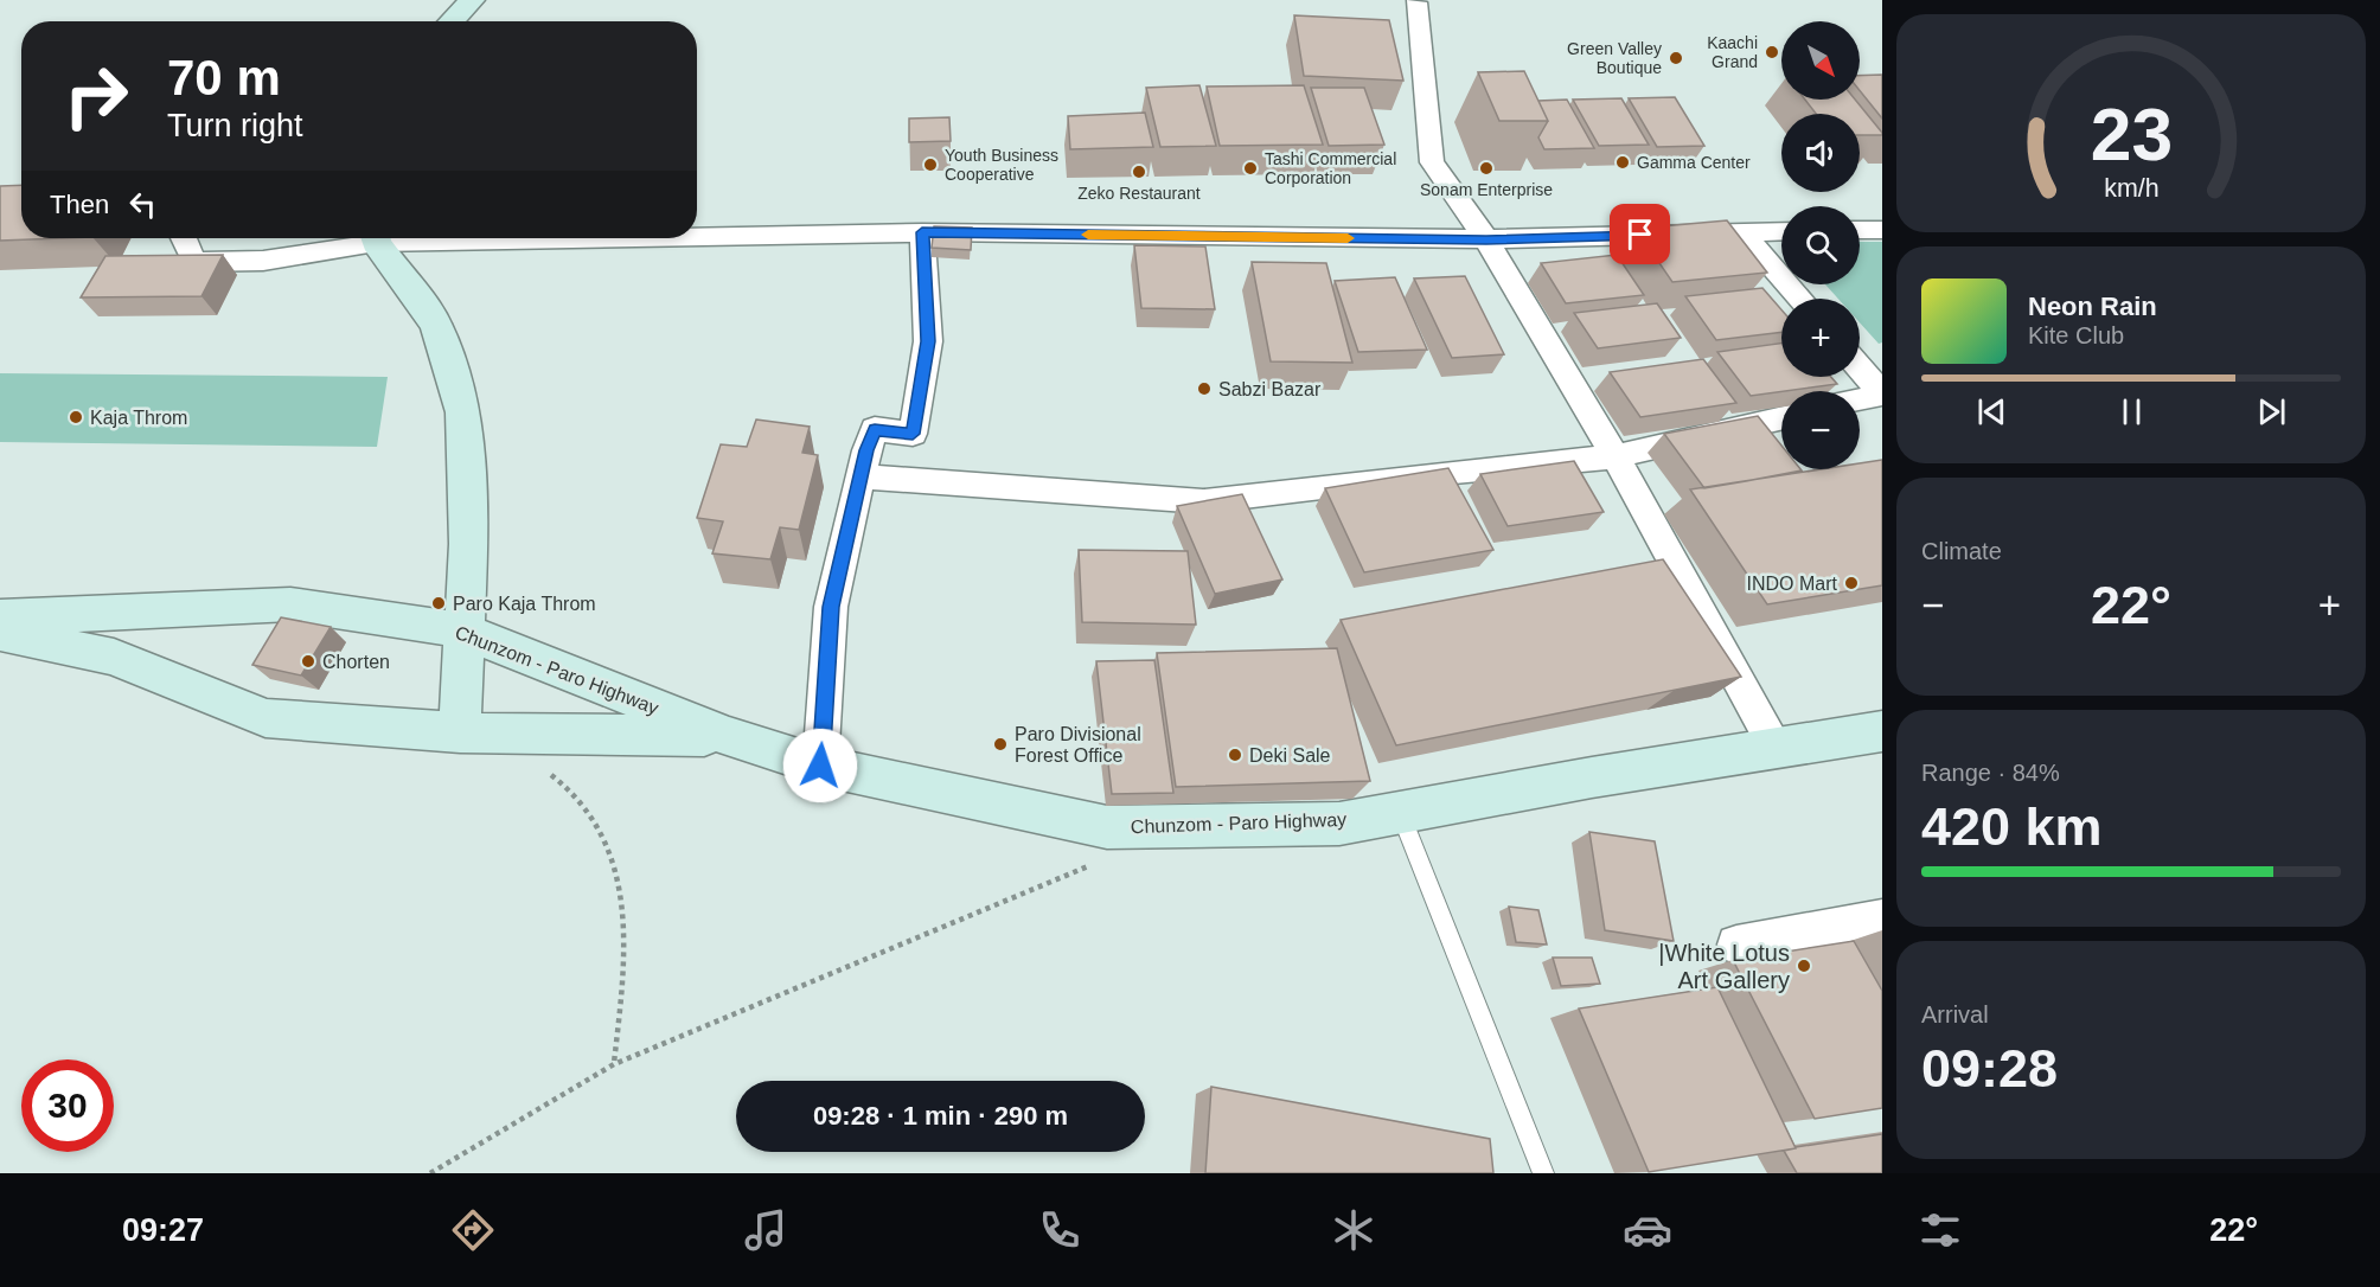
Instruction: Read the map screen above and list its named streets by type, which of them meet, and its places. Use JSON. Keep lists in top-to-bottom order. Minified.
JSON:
{"streets":{"street":["Chunzom - Paro Highway"]},"places":["Kaachi Grand","Green Valley Boutique","Gamma Center","Youth Business Cooperative","Tashi Commercial Corporation","Sonam Enterprise","Zeko Restaurant","Sabzi Bazar","Kaja Throm","INDO Mart","Paro Kaja Throm","Chorten","Paro Divisional Forest Office","Deki Sale","|White Lotus Art Gallery"],"north":"bottom right","page":{"map_buttons":["+","−"],"turn":["70 m","Turn right"],"then":"Then","song":["Neon Rain","Kite Club"],"tile":["Climate",["Range · 84%","420 km"],["Arrival","09:28"]],"heat":["−","22°","+"],"limit":"30","trip":"09:28 · 1 min · 290 m","tabs":["09:27","22°"],"gauge":["23","km/h"]}}
